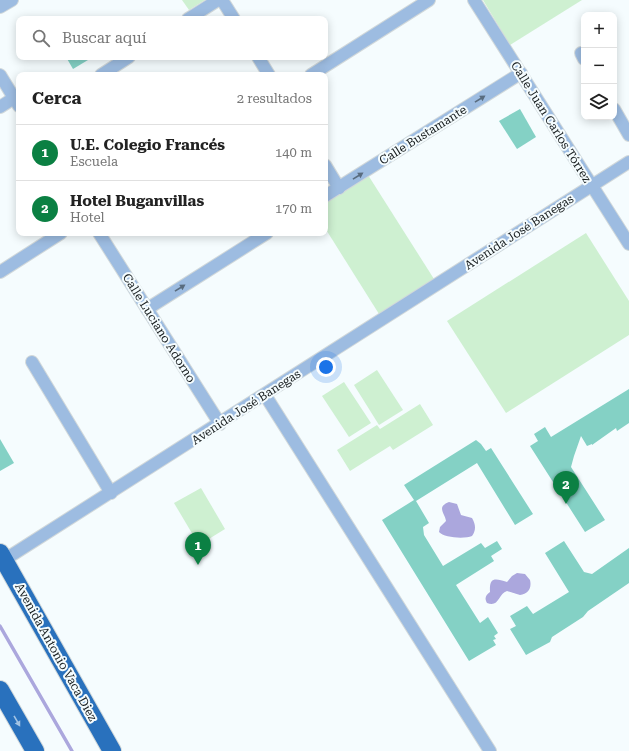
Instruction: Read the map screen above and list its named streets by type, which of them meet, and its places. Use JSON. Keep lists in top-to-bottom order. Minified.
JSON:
{"streets":{"highway":["Avenida Antonio Vaca Diez"],"street":["Calle Juan Carlos Tórrez","Calle Bustamante","Avenida José Banegas","Calle Luciano Adorno"]},"crossings":[["Calle Juan Carlos Tórrez","Calle Bustamante"],["Calle Juan Carlos Tórrez","Avenida José Banegas"],["Avenida José Banegas","Calle Luciano Adorno"],["Avenida José Banegas","Avenida Antonio Vaca Diez"]],"one_way":["Calle Bustamante"],"page":{"map_buttons":["+","−"],"search":"Buscar aquí","heading":["Cerca","2 resultados"],"list":[{"mark":"1","name":"U.E. Colegio Francés","note":"Escuela","value":"140 m"},{"mark":"2","name":"Hotel Buganvillas","note":"Hotel","value":"170 m"}],"pins":["2","1"]}}
